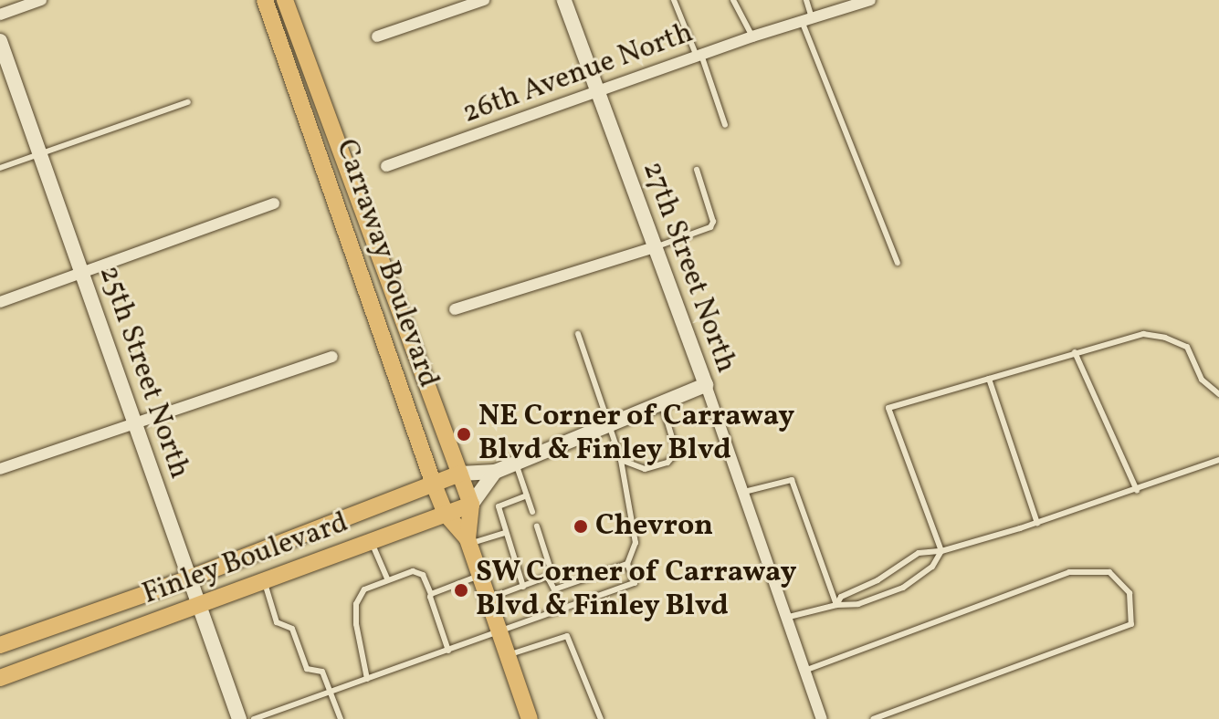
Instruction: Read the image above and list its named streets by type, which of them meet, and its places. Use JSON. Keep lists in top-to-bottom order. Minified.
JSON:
{"streets":{"main road":["Carraway Boulevard","Finley Boulevard"],"street":["26th Avenue North","27th Street North","25th Street North"]},"crossings":[["26th Avenue North","27th Street North"],["Carraway Boulevard","Finley Boulevard"],["27th Street North","Finley Boulevard"],["25th Street North","Finley Boulevard"]],"places":["NE Corner of Carraway Blvd & Finley Blvd","Chevron","SW Corner of Carraway Blvd & Finley Blvd"]}
